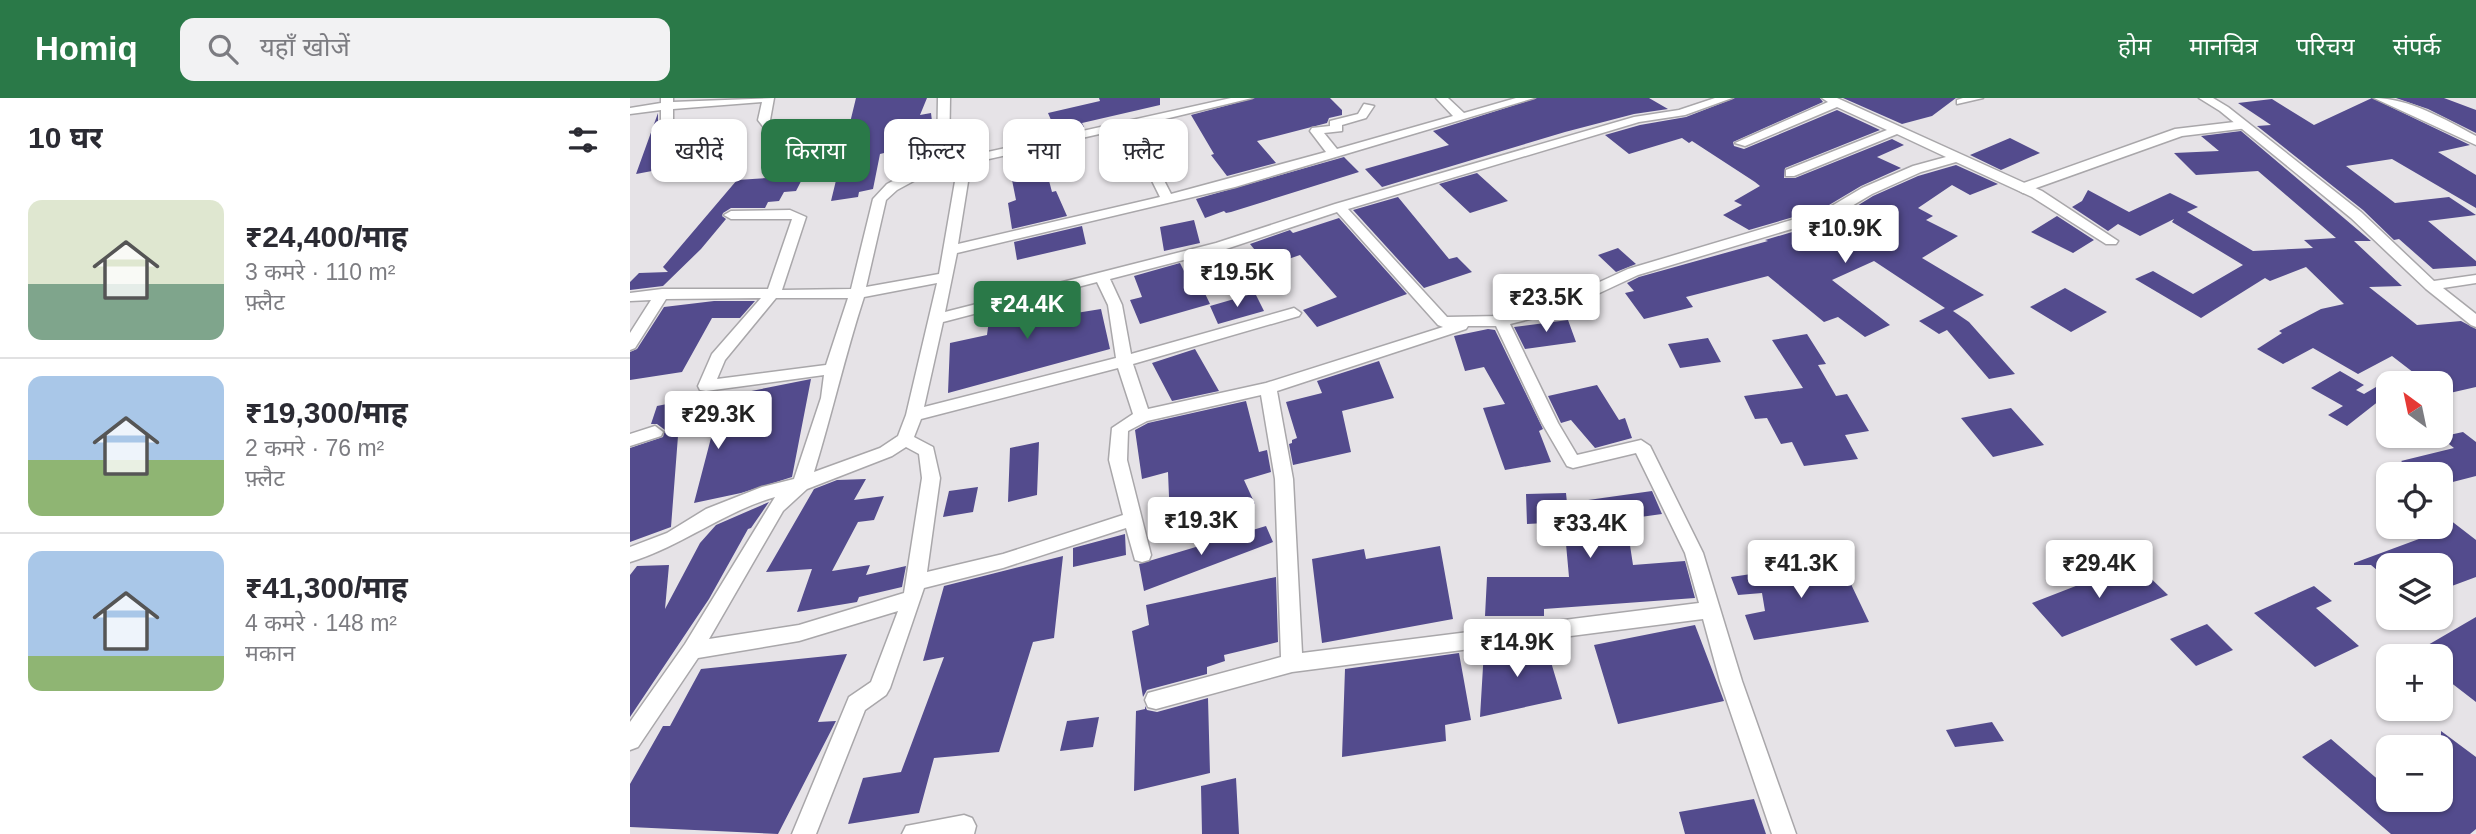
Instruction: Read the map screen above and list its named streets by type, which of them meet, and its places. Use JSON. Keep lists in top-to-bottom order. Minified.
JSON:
{"north":"top left","page":{"header":"Homiq","search":"यहाँ खोजें","nav":["होम","मानचित्र","परिचय","संपर्क"],"heading":"10 घर","chip":["खरीदें","किराया","फ़िल्टर","नया","फ़्लैट"],"list":[{"name":"₹24,400/माह","note":"3 कमरे · 110 m² · फ़्लैट"},{"name":"₹19,300/माह","note":"2 कमरे · 76 m² · फ़्लैट"},{"name":"₹41,300/माह","note":"4 कमरे · 148 m² · मकान"}],"price":["₹10.9K","₹19.5K","₹23.5K","₹24.4K","₹29.3K","₹19.3K","₹33.4K","₹41.3K","₹29.4K","₹14.9K"],"map_buttons":["+","−"]}}
